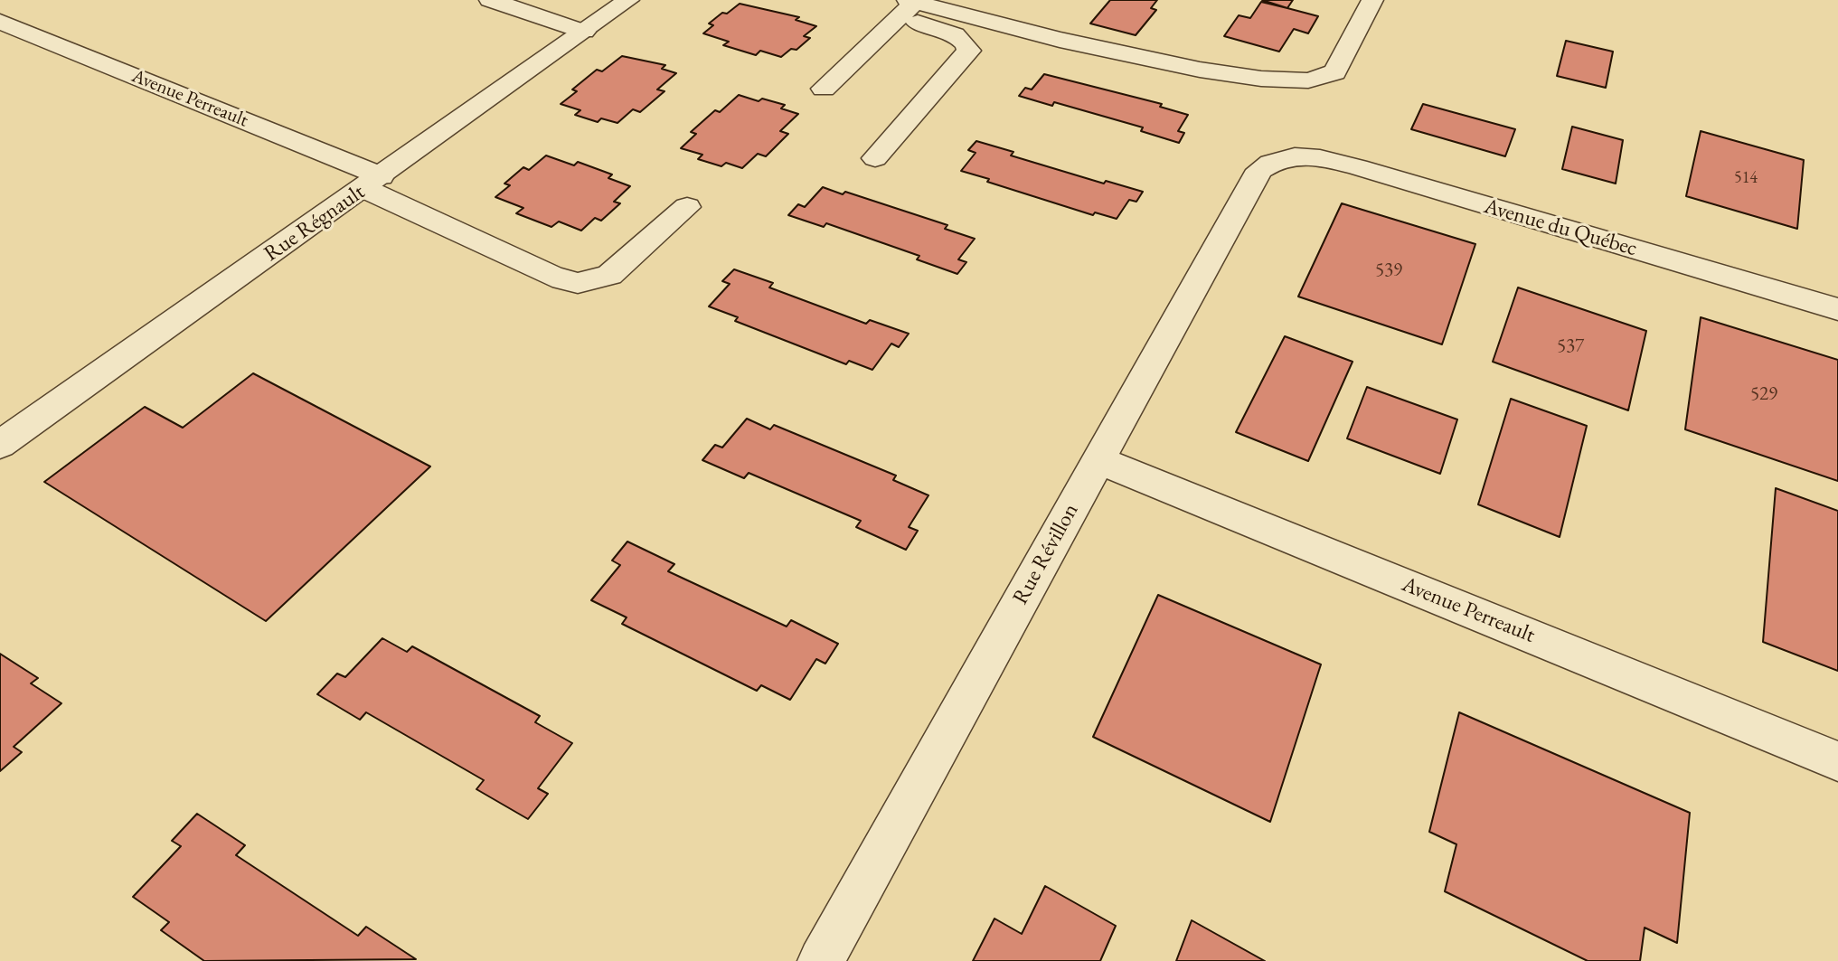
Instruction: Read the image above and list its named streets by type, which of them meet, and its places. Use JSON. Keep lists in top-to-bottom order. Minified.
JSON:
{"streets":{"street":["Avenue Perreault","Rue Régnault","Avenue du Québec","Rue Révillon"]},"crossings":[["Avenue Perreault","Rue Régnault"],["Avenue Perreault","Rue Révillon"],["Avenue du Québec","Rue Révillon"]],"house_numbers":["514","539","537","529"]}
